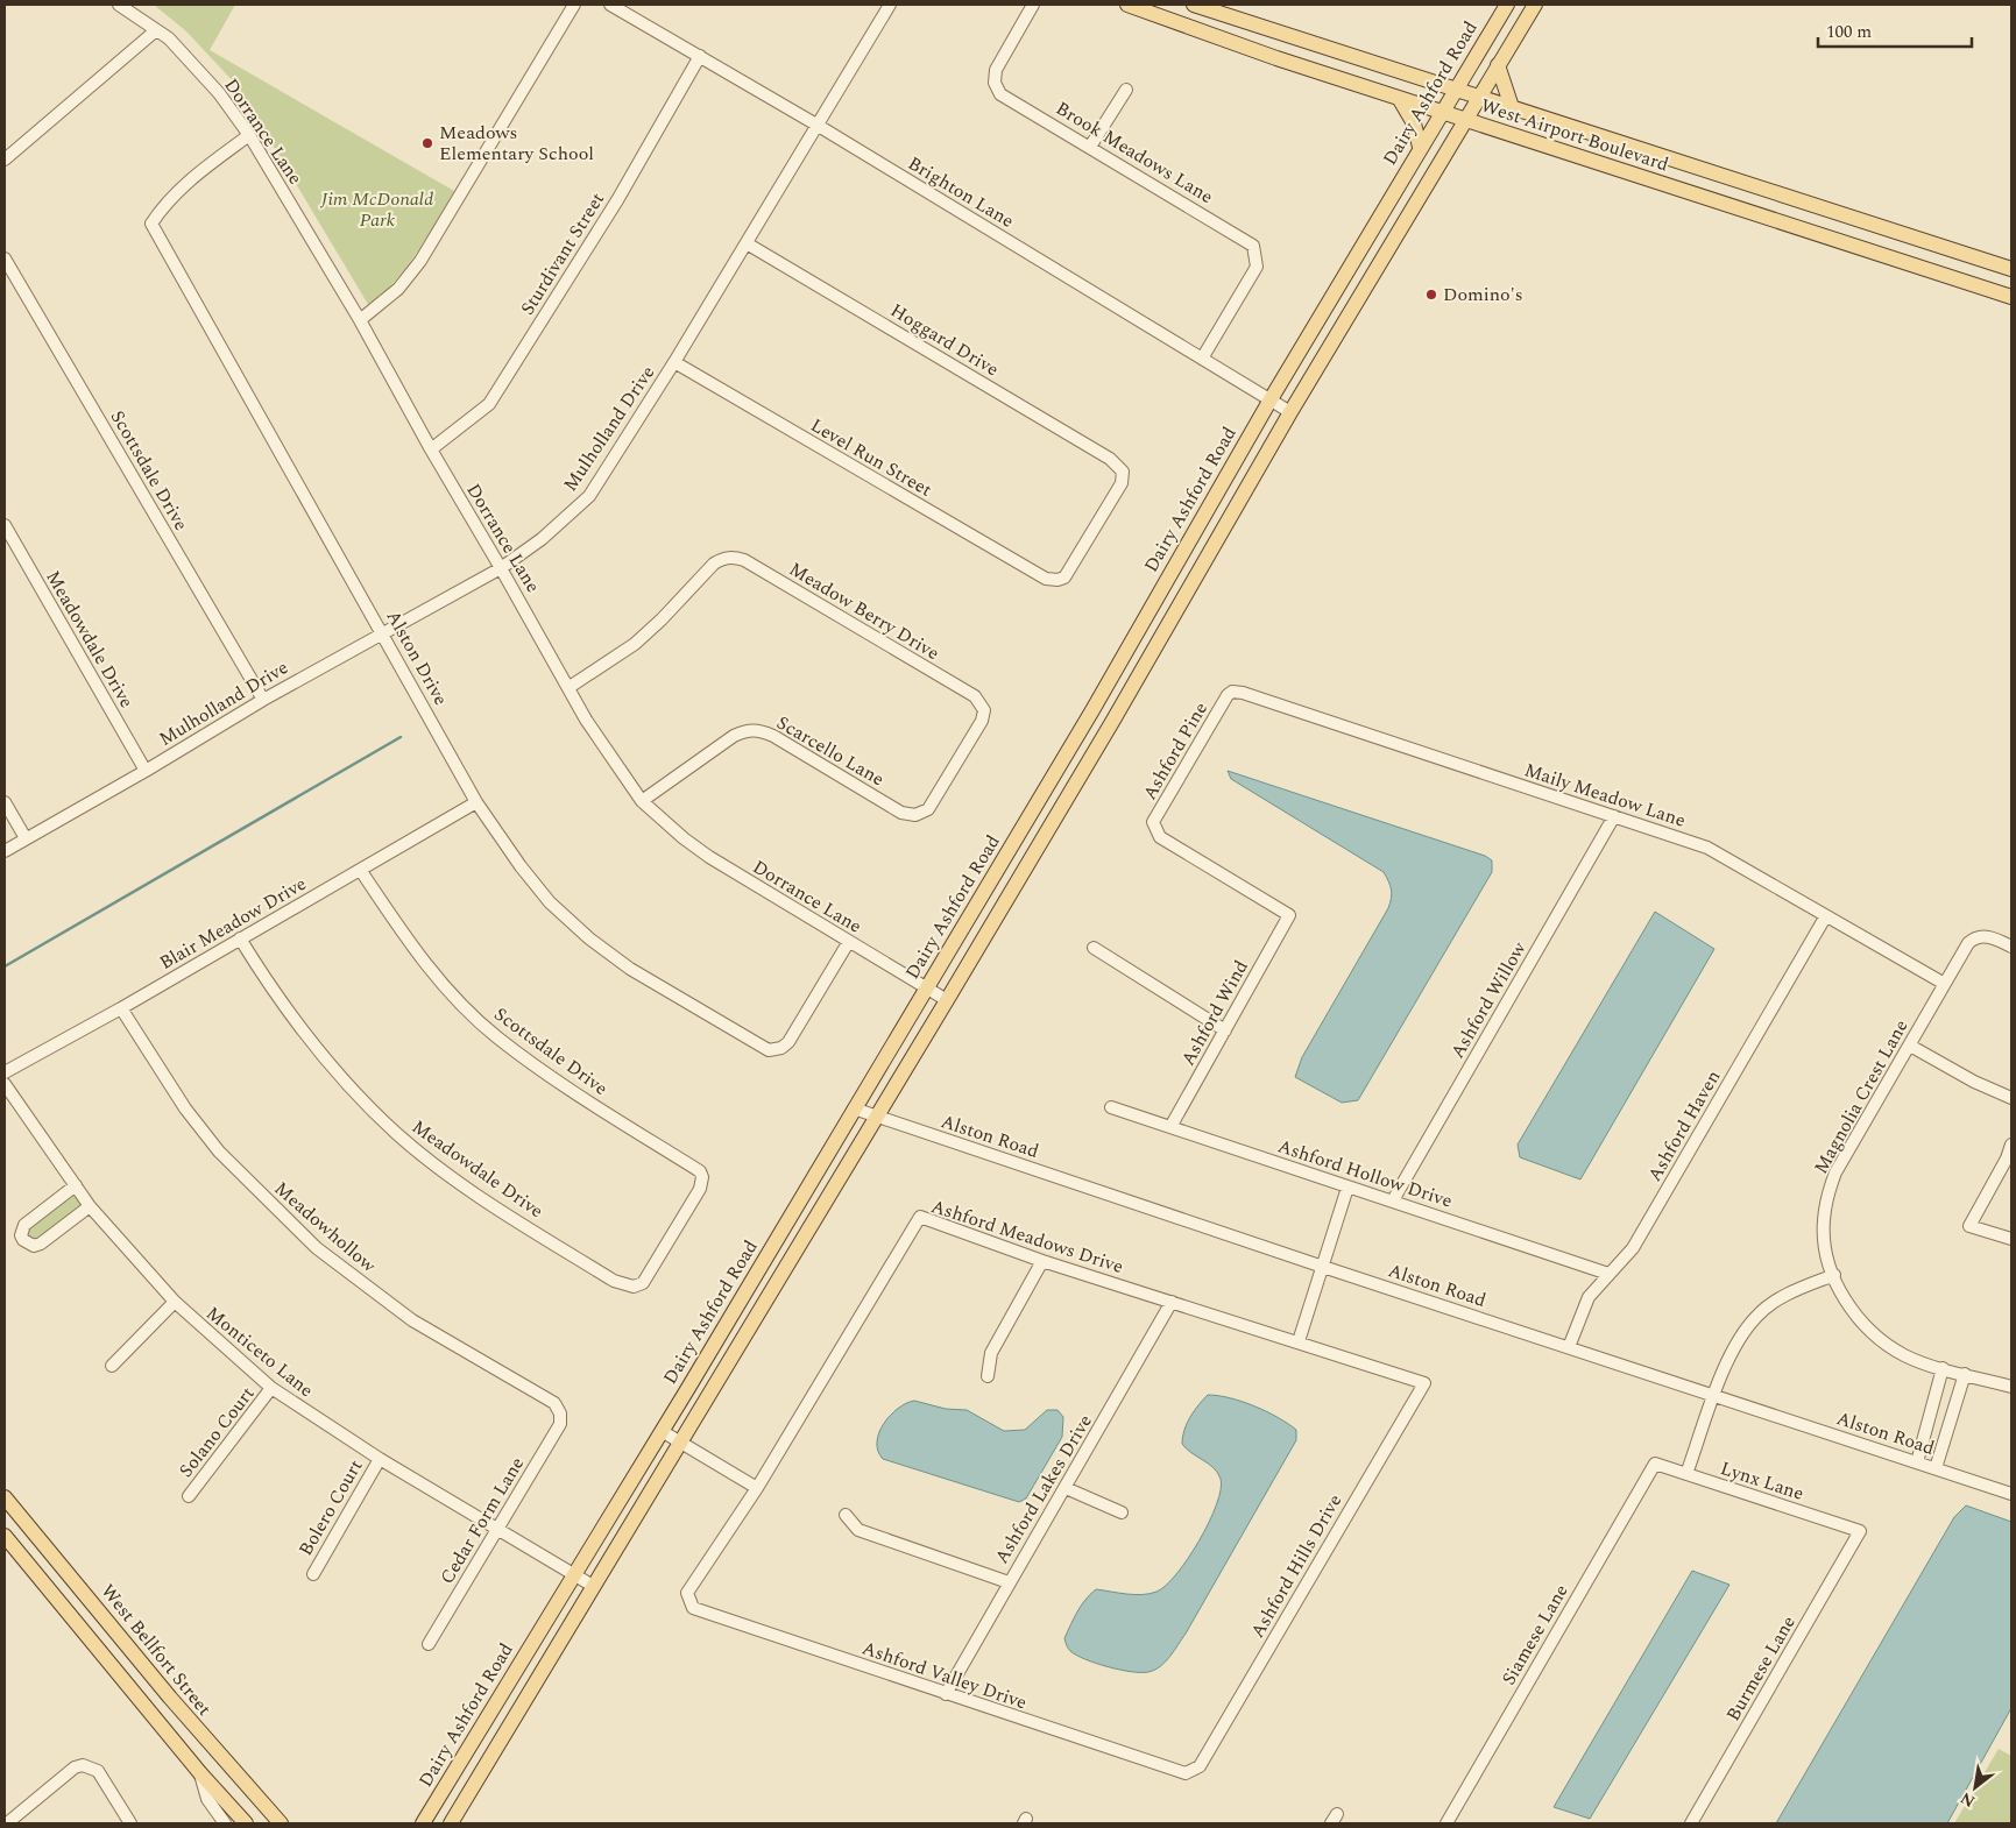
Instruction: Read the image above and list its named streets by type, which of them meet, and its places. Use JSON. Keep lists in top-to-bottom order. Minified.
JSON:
{"streets":{"main road":["Dairy Ashford Road","West Airport Boulevard","West Bellfort Street"],"street":["Dorrance Lane","Brook Meadows Lane","Brighton Lane","Sturdivant Street","Hoggard Drive","Mulholland Drive","Level Run Street","Scottsdale Drive","Meadow Berry Drive","Meadowdale Drive","Alston Drive","Scarcello Lane","Ashford Pine","Maily Meadow Lane","Blair Meadow Drive","Ashford Willow","Ashford Wind","Magnolia Crest Lane","Ashford Haven","Alston Road","Ashford Hollow Drive","Meadowhollow","Ashford Meadows Drive","Monticeto Lane","Solano Court","Lynx Lane","Ashford Lakes Drive","Bolero Court","Cedar Form Lane","Ashford Hills Drive","Siamese Lane","Burmese Lane","Ashford Valley Drive"]},"crossings":[["Dairy Ashford Road","Dorrance Lane"],["Dairy Ashford Road","West Airport Boulevard"],["Dairy Ashford Road","Brighton Lane"],["Dairy Ashford Road","Alston Road"],["Dairy Ashford Road","Monticeto Lane"],["Dorrance Lane","Sturdivant Street"],["Dorrance Lane","Mulholland Drive"],["Dorrance Lane","Meadow Berry Drive"],["Dorrance Lane","Alston Drive"],["Dorrance Lane","Scarcello Lane"],["Brook Meadows Lane","Brighton Lane"],["Brighton Lane","Sturdivant Street"],["Brighton Lane","Mulholland Drive"],["Hoggard Drive","Mulholland Drive"],["Hoggard Drive","Level Run Street"],["Mulholland Drive","Level Run Street"],["Mulholland Drive","Scottsdale Drive"],["Mulholland Drive","Meadowdale Drive"],["Mulholland Drive","Alston Drive"],["Scottsdale Drive","Meadowdale Drive"],["Scottsdale Drive","Blair Meadow Drive"],["Meadow Berry Drive","Scarcello Lane"],["Meadowdale Drive","Blair Meadow Drive"],["Alston Drive","Blair Meadow Drive"],["Ashford Pine","Maily Meadow Lane"],["Ashford Pine","Ashford Wind"],["Maily Meadow Lane","Ashford Willow"],["Maily Meadow Lane","Magnolia Crest Lane"],["Maily Meadow Lane","Ashford Haven"],["Blair Meadow Drive","Meadowhollow"],["Ashford Willow","Ashford Hollow Drive"],["Ashford Wind","Ashford Hollow Drive"],["Ashford Haven","Alston Road"],["Ashford Haven","Ashford Hollow Drive"],["Meadowhollow","Cedar Form Lane"],["Ashford Meadows Drive","Ashford Lakes Drive"],["Ashford Meadows Drive","Ashford Hills Drive"],["Ashford Meadows Drive","Ashford Valley Drive"],["Monticeto Lane","Solano Court"],["Monticeto Lane","Bolero Court"],["Monticeto Lane","Cedar Form Lane"],["Lynx Lane","Siamese Lane"],["Lynx Lane","Burmese Lane"],["Ashford Lakes Drive","Ashford Valley Drive"],["Ashford Hills Drive","Ashford Valley Drive"]],"parks":["Jim McDonald Park"],"places":["Meadows Elementary School","Domino's"],"scale_bar":"100 m","north":"bottom left"}
